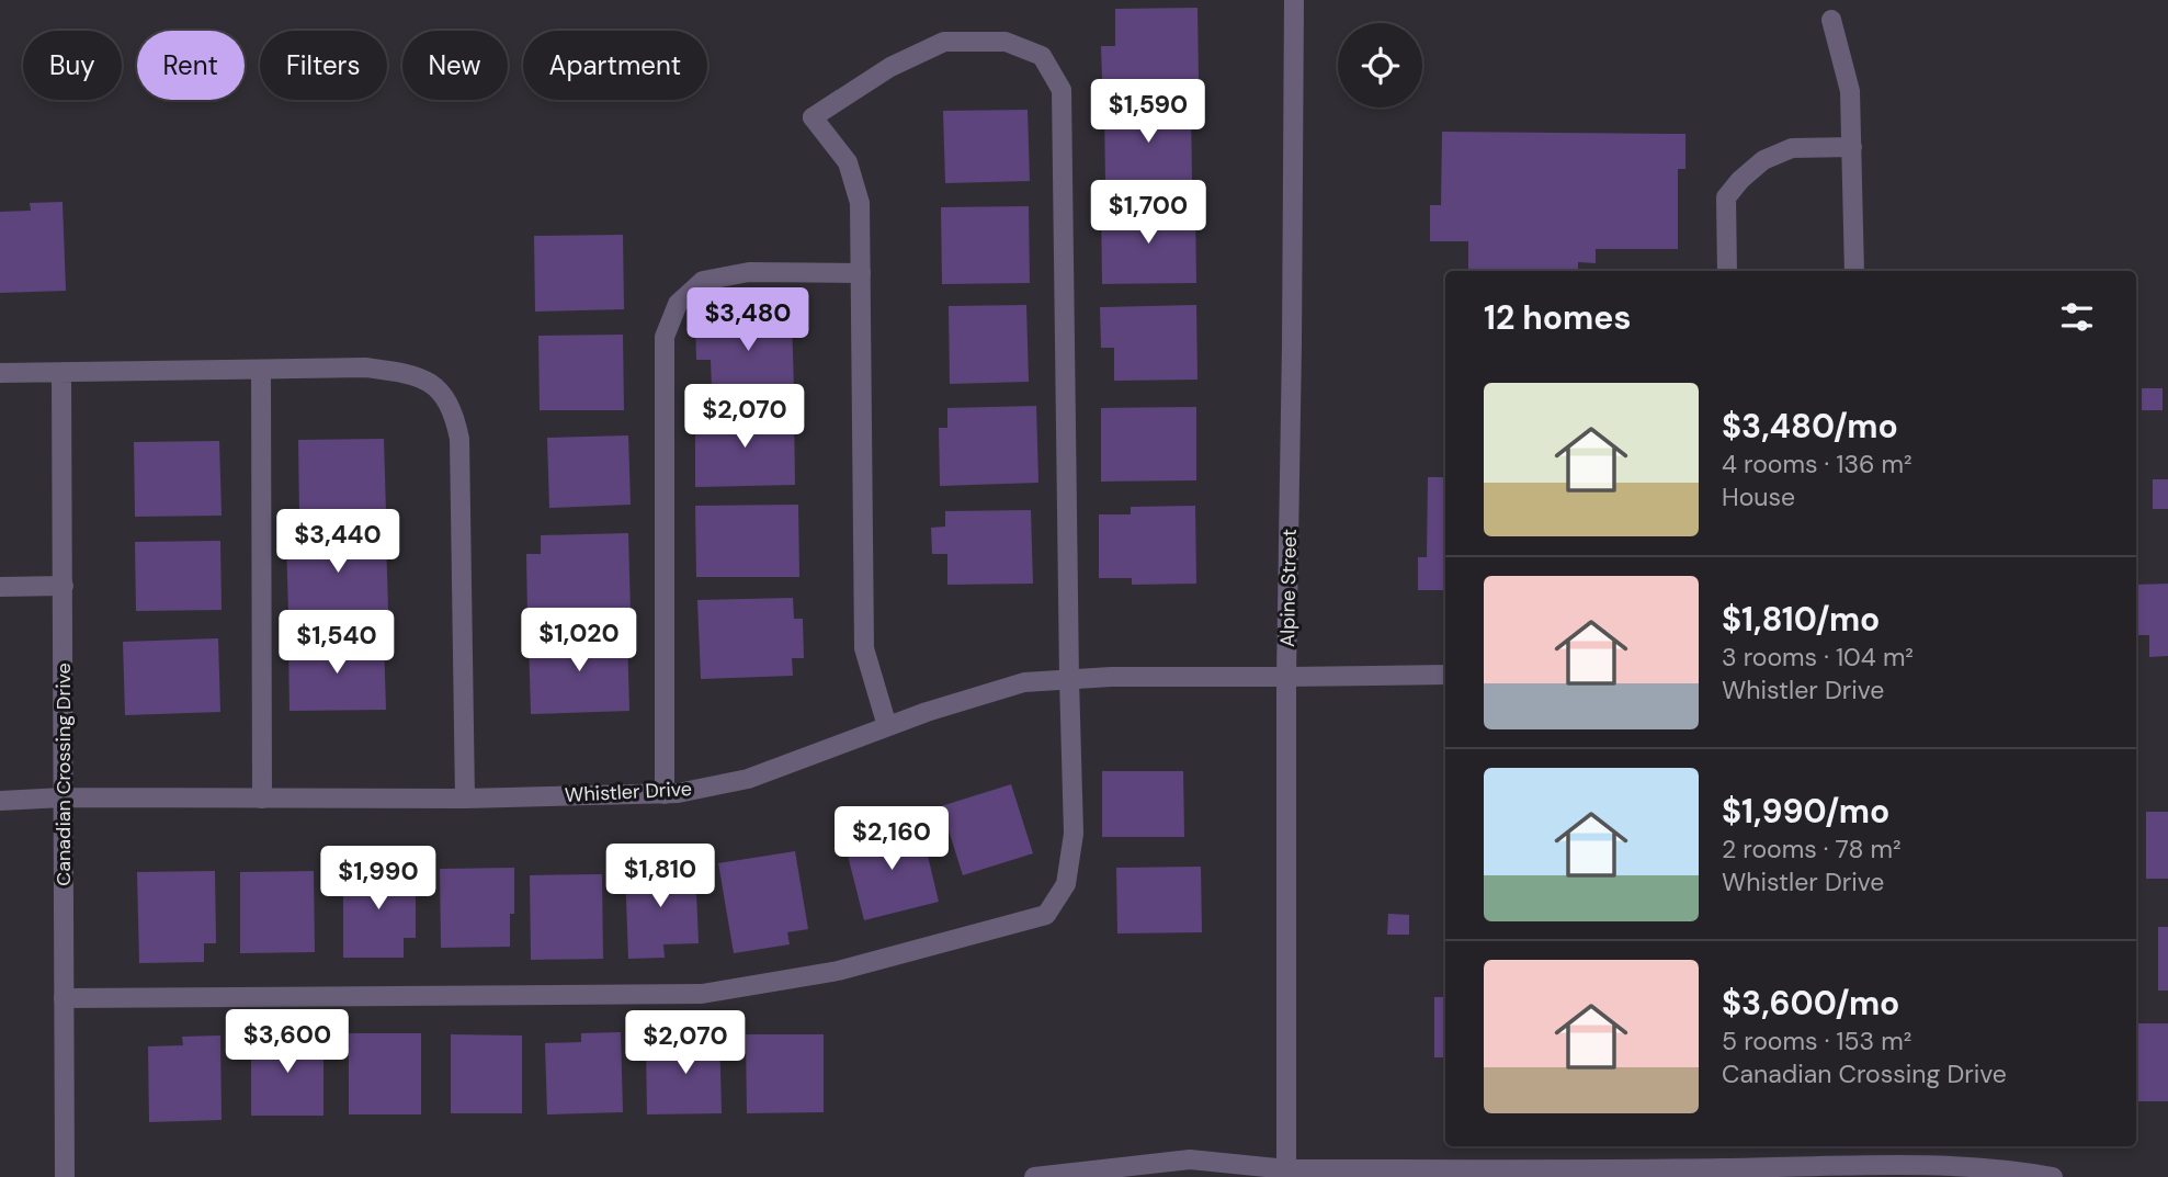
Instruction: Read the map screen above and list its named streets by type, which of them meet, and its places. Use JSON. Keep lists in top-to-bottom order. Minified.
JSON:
{"streets":{"street":["Alpine Street","Canadian Crossing Drive","Whistler Drive"]},"crossings":[["Alpine Street","Whistler Drive"],["Canadian Crossing Drive","Whistler Drive"]],"page":{"chip":["Buy","Rent","Filters","New","Apartment"],"price":["$1,590","$1,700","$3,480","$2,070","$3,440","$1,020","$1,540","$2,160","$1,810","$1,990","$3,600","$2,070"],"heading":"12 homes","list":[{"name":"$3,480/mo","note":"4 rooms · 136 m² · House"},{"name":"$1,810/mo","note":"3 rooms · 104 m² · Whistler Drive"},{"name":"$1,990/mo","note":"2 rooms · 78 m² · Whistler Drive"},{"name":"$3,600/mo","note":"5 rooms · 153 m² · Canadian Crossing Drive"}]}}
